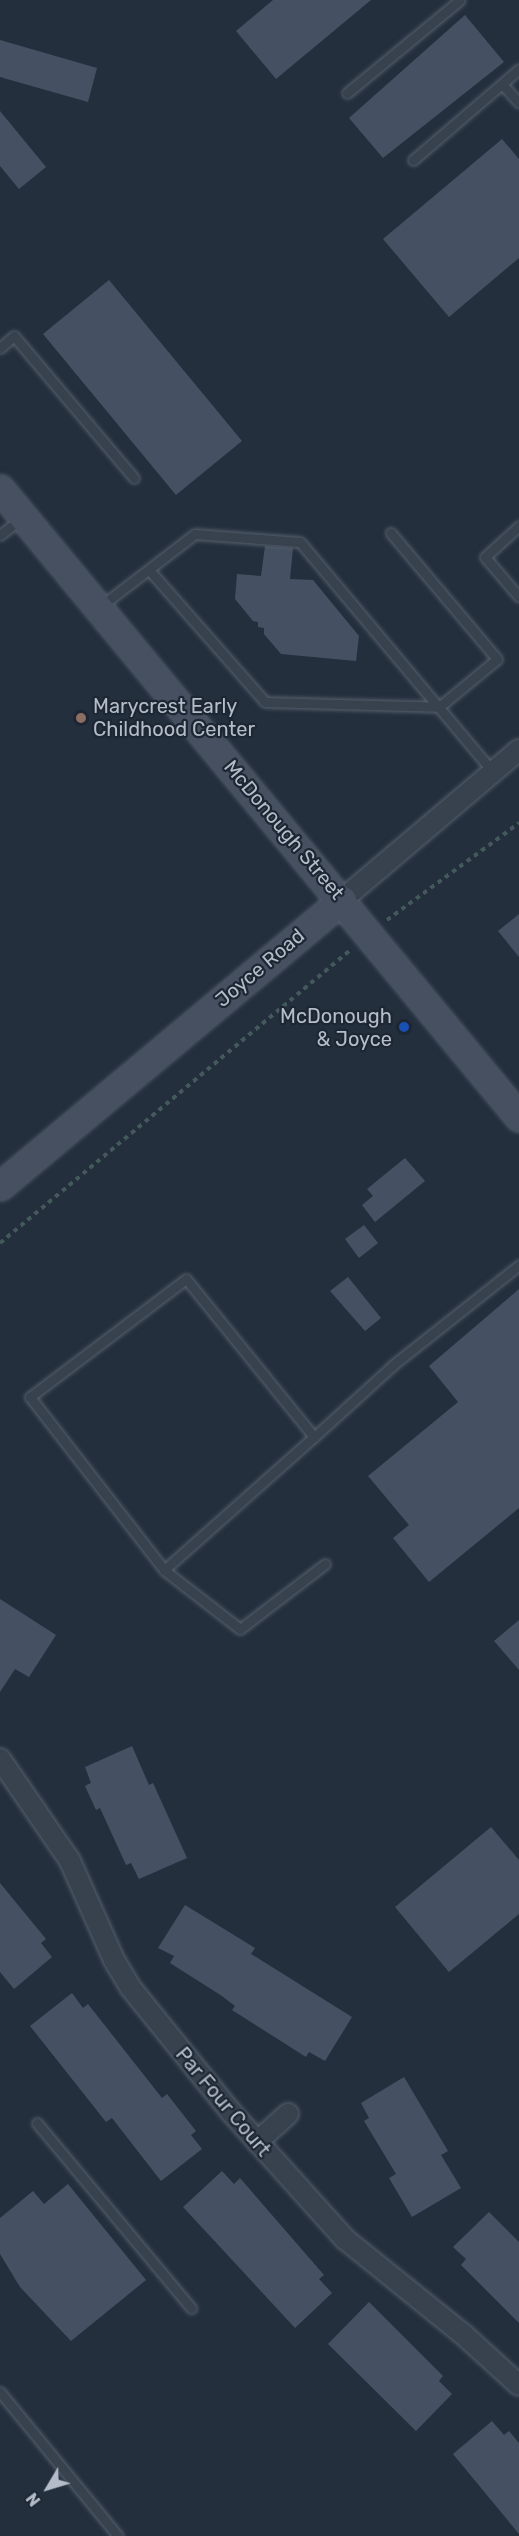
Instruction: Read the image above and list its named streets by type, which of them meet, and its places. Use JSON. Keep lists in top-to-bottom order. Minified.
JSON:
{"streets":{"street":["McDonough Street","Joyce Road","Par Four Court"]},"crossings":[["McDonough Street","Joyce Road"]],"places":["Marycrest Early Childhood Center","McDonough & Joyce"],"north":"bottom left"}
